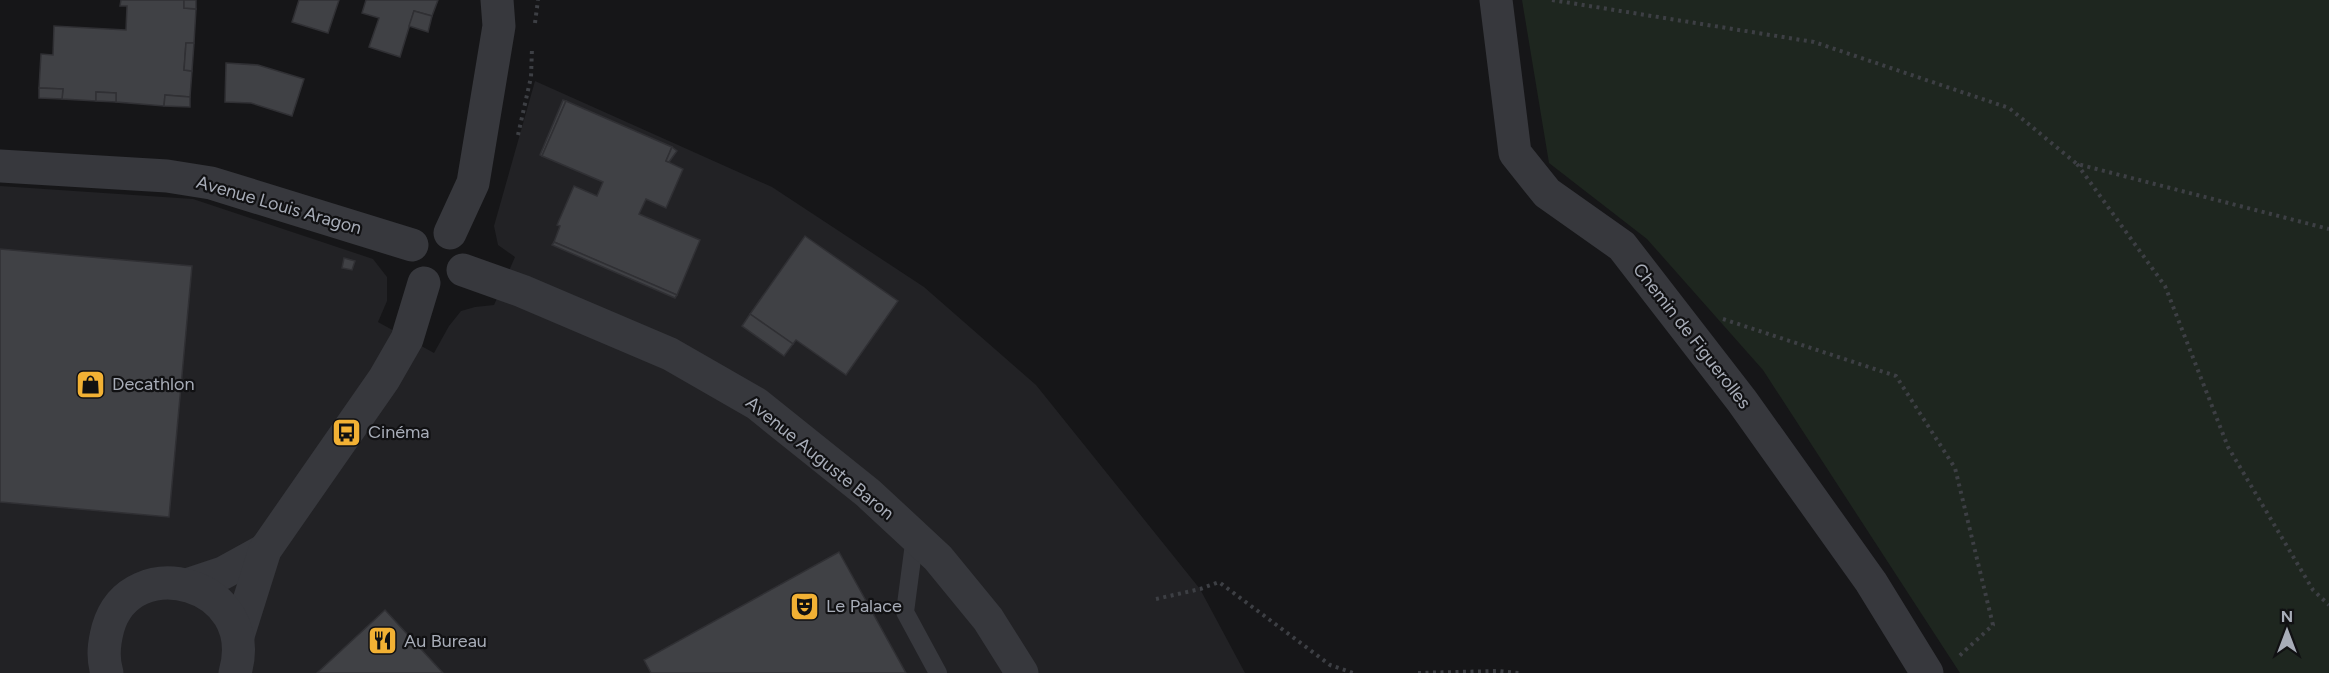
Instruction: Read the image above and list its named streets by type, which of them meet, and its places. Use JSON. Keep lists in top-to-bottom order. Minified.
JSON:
{"streets":{"street":["Avenue Louis Aragon","Chemin de Figuerolles","Avenue Auguste Baron"]},"crossings":[["Avenue Louis Aragon","Avenue Auguste Baron"]],"places":{"shop":["Decathlon"],"bus stop":["Cinéma"],"theatre":["Le Palace"],"restaurant":["Au Bureau"]},"north":"top"}
